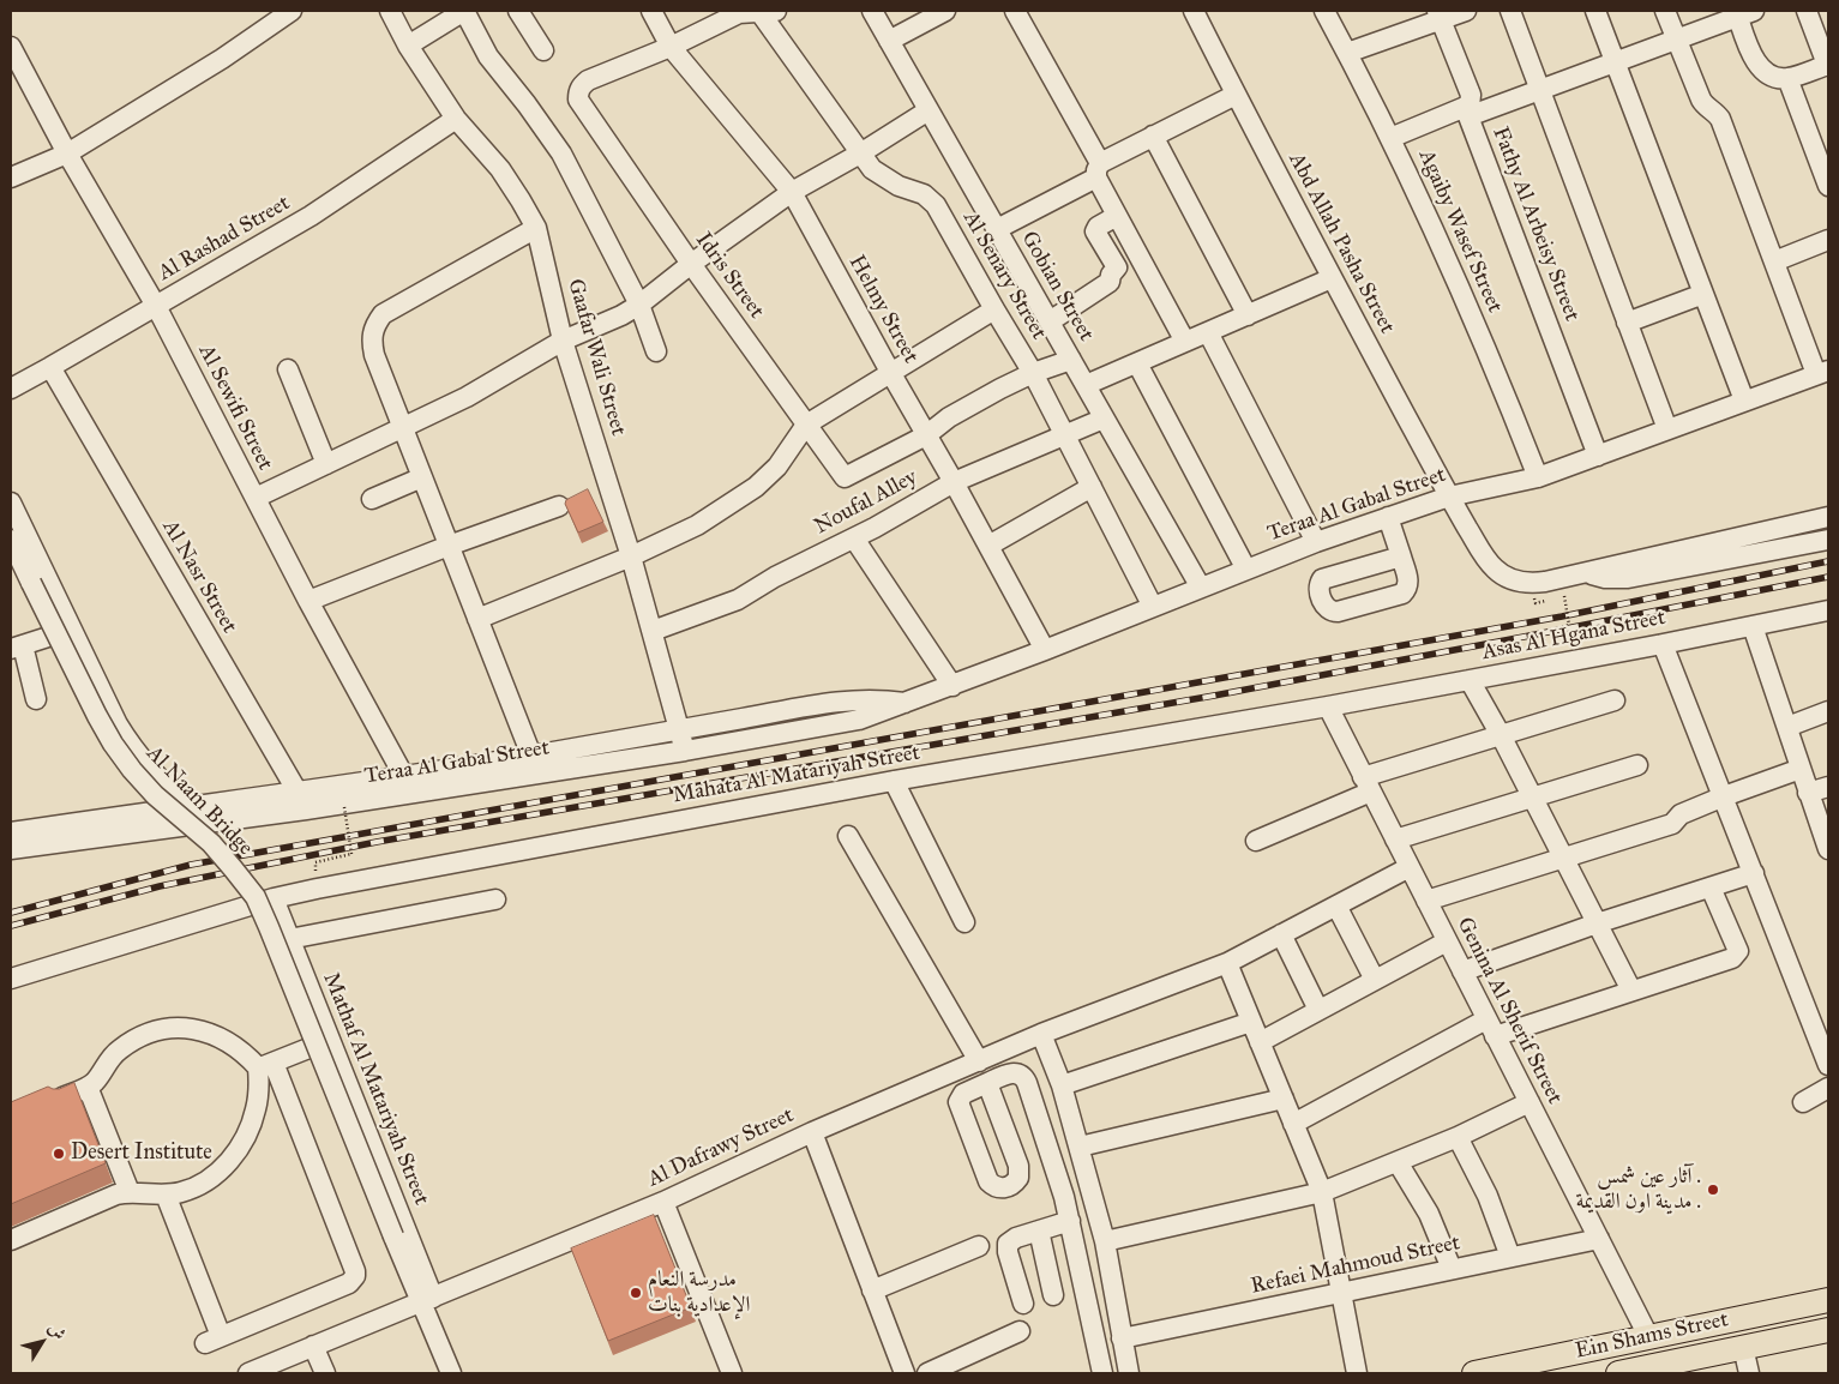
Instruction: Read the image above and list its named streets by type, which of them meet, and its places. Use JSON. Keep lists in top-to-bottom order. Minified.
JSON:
{"streets":{"main road":["Ein Shams Street"],"street":["Fathy Al Arbeisy Street","Agaiby Wasef Street","Al Rashad Street","Abd Allah Pasha Street","Idris Street","Al Senary Street","Gobian Street","Helmy Street","Gaafar Wali Street","Al Sewifi Street","Noufal Alley","Teraa Al Gabal Street","Al Nasr Street","Asas Al Hgana Street","Mahata Al Matariyah Street","Al Naam Bridge","Genina Al Sherif Street","Mathaf Al Matariyah Street","Al Dafrawy Street","Refaei Mahmoud Street"]},"crossings":[["Fathy Al Arbeisy Street","Teraa Al Gabal Street"],["Agaiby Wasef Street","Teraa Al Gabal Street"],["Al Rashad Street","Gaafar Wali Street"],["Al Rashad Street","Al Sewifi Street"],["Al Rashad Street","Al Nasr Street"],["Abd Allah Pasha Street","Teraa Al Gabal Street"],["Idris Street","Helmy Street"],["Al Senary Street","Noufal Alley"],["Al Senary Street","Teraa Al Gabal Street"],["Gobian Street","Noufal Alley"],["Gobian Street","Teraa Al Gabal Street"],["Helmy Street","Noufal Alley"],["Helmy Street","Teraa Al Gabal Street"],["Gaafar Wali Street","Noufal Alley"],["Gaafar Wali Street","Teraa Al Gabal Street"],["Al Sewifi Street","Teraa Al Gabal Street"],["Teraa Al Gabal Street","Al Nasr Street"],["Asas Al Hgana Street","Mahata Al Matariyah Street"],["Asas Al Hgana Street","Genina Al Sherif Street"],["Mahata Al Matariyah Street","Genina Al Sherif Street"],["Mahata Al Matariyah Street","Mathaf Al Matariyah Street"],["Al Naam Bridge","Mathaf Al Matariyah Street"],["Genina Al Sherif Street","Al Dafrawy Street"],["Genina Al Sherif Street","Refaei Mahmoud Street"],["Genina Al Sherif Street","Ein Shams Street"],["Mathaf Al Matariyah Street","Al Dafrawy Street"]],"places":["Desert Institute","آثار عين شمس . مدينة اون القديمة .","مدرسة النعام الإعدادية بنات"],"north":"top right"}
